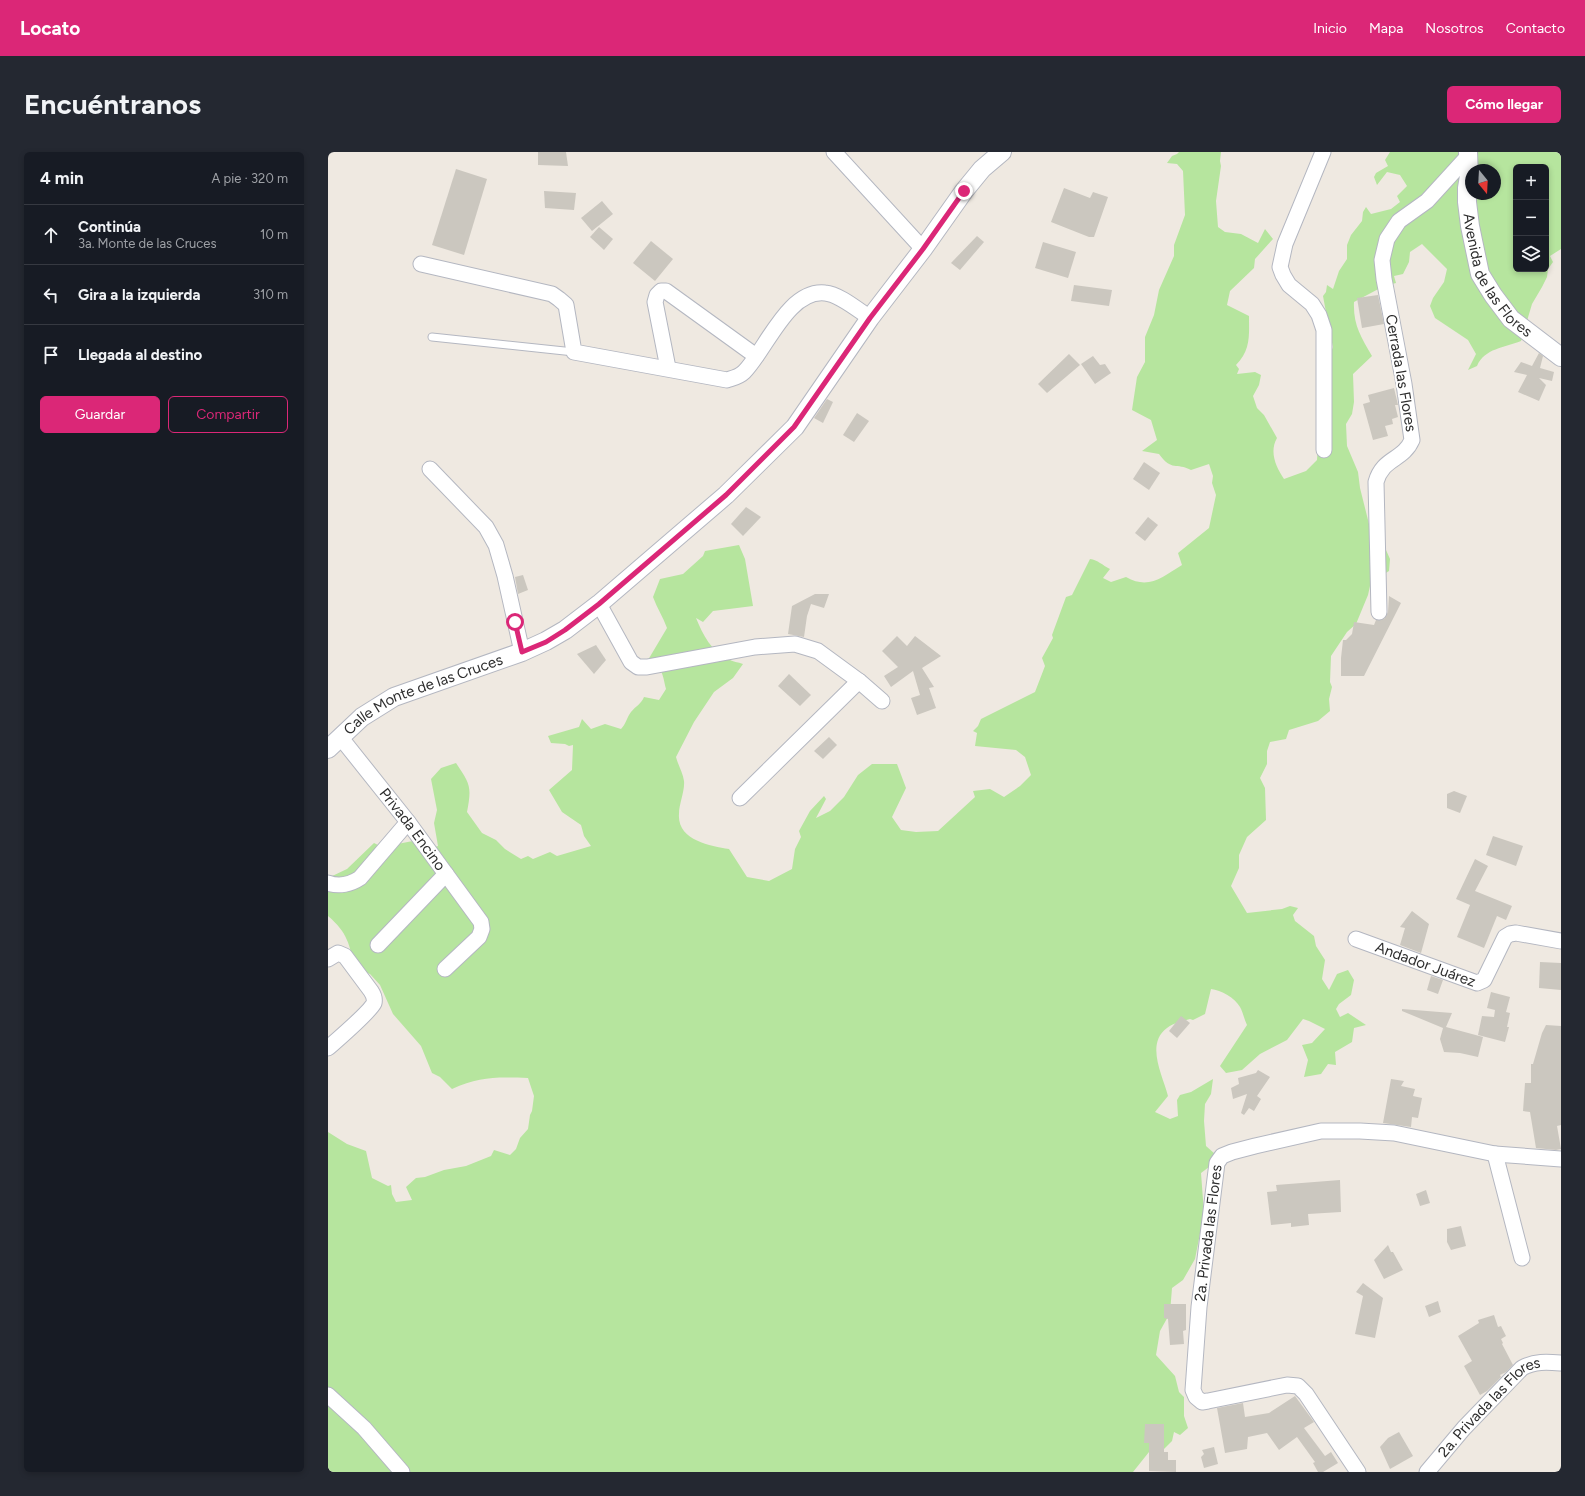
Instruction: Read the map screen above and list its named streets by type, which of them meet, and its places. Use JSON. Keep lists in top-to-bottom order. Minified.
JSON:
{"streets":{"street":["Avenida de las Flores","Cerrada las Flores","Calle Monte de las Cruces","Privada Encino","Andador Juárez","2a. Privada las Flores"]},"crossings":[["Avenida de las Flores","Cerrada las Flores"],["Calle Monte de las Cruces","Privada Encino"]],"north":"bottom","page":{"header":"Locato","nav":["Inicio","Mapa","Nosotros","Contacto"],"buttons":["Cómo llegar",["Guardar","Compartir"]],"title":"Encuéntranos","heading":["4 min","A pie · 320 m"],"map_buttons":["+","−"],"list":[["Continúa","3a. Monte de las Cruces","10 m"],["Gira a la izquierda","310 m"],"Llegada al destino"]}}
